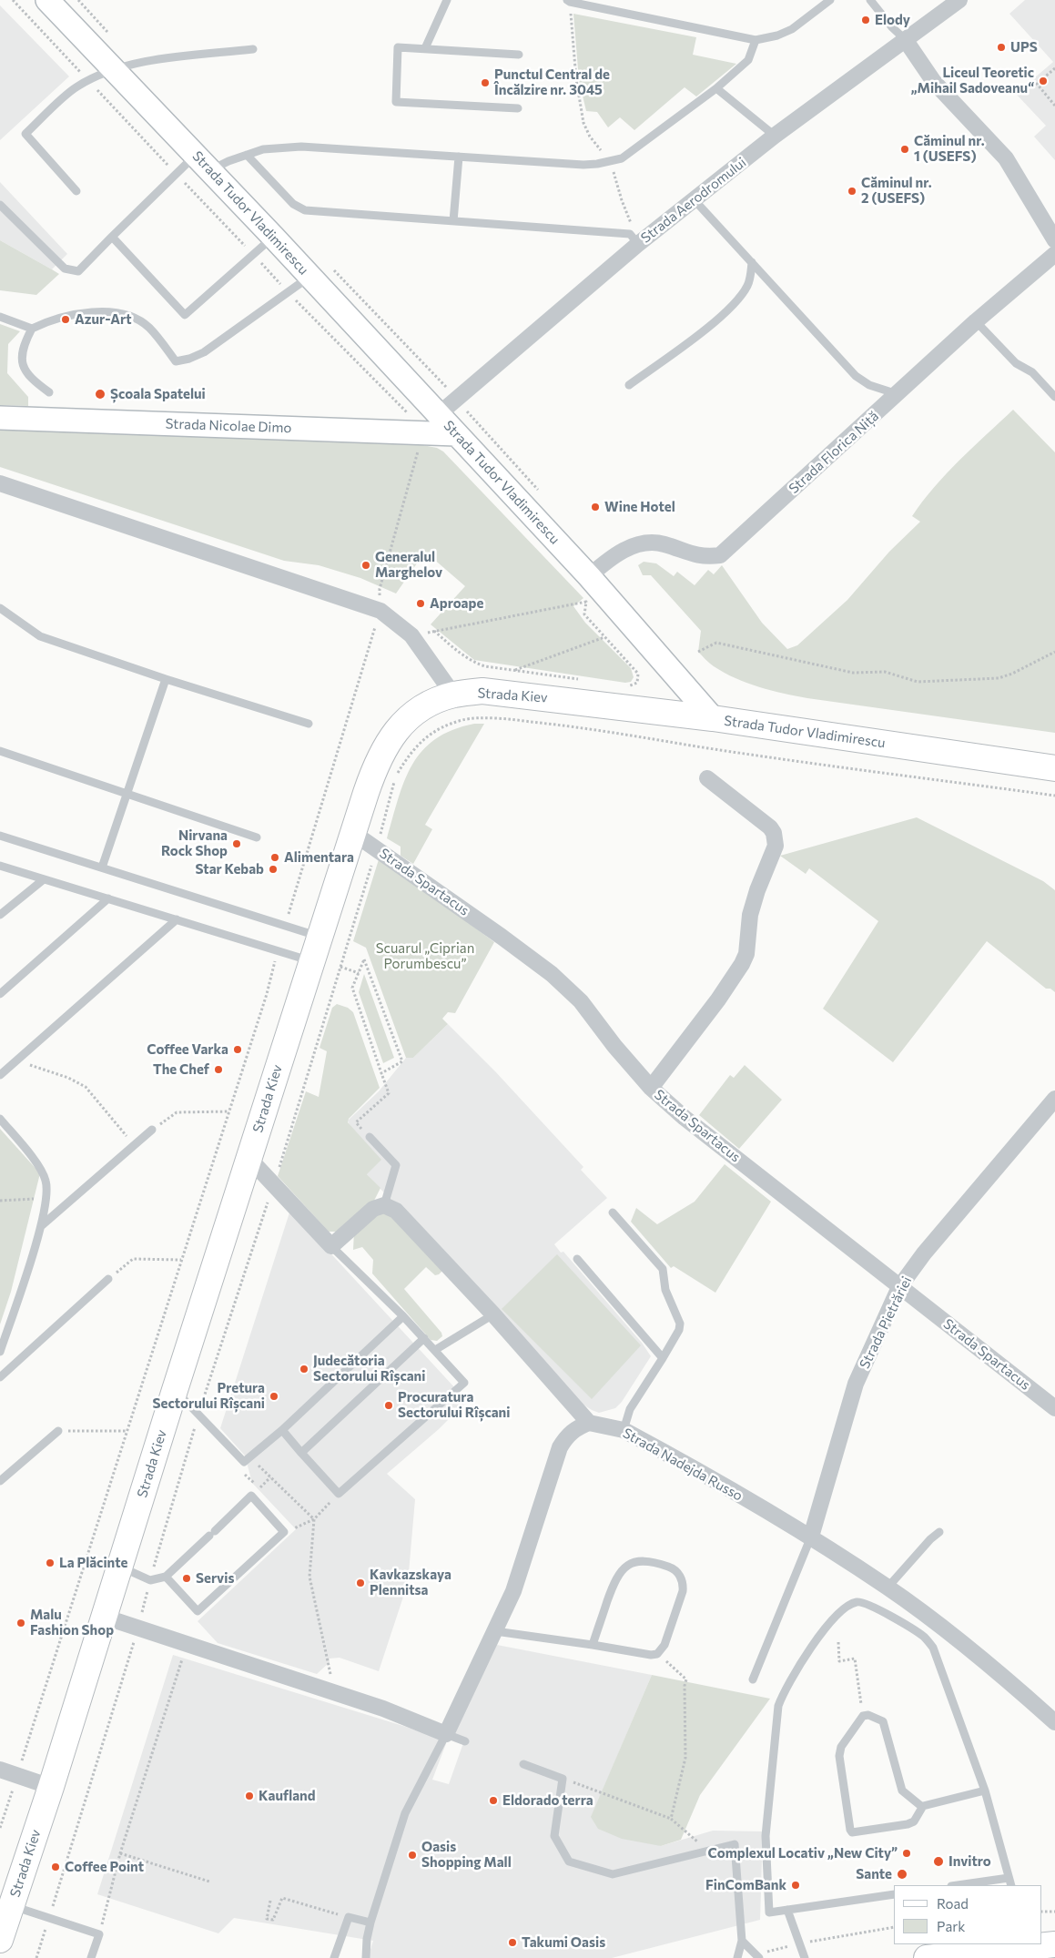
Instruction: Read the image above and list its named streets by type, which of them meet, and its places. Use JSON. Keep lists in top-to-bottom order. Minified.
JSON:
{"streets":{"main road":["Strada Tudor Vladimirescu","Strada Nicolae Dimo","Strada Kiev"],"street":["Strada Aerodromului","Strada Florica Niță","Strada Spartacus","Strada Pietrăriei","Strada Nadejda Russo"]},"crossings":[["Strada Aerodromului","Strada Tudor Vladimirescu"],["Strada Tudor Vladimirescu","Strada Nicolae Dimo"],["Strada Tudor Vladimirescu","Strada Florica Niță"],["Strada Tudor Vladimirescu","Strada Kiev"],["Strada Kiev","Strada Spartacus"],["Strada Spartacus","Strada Pietrăriei"],["Strada Pietrăriei","Strada Nadejda Russo"]],"parks":["Scuarul „Ciprian Porumbescu”"],"places":["Elody","UPS","Liceul Teoretic „Mihail Sadoveanu“","Punctul Central de Încălzire nr. 3045","Căminul nr. 1 (USEFS)","Căminul nr. 2 (USEFS)","Azur-Art","Școala Spatelui","Wine Hotel","Generalul Marghelov","Aproape","Nirvana Rock Shop","Alimentara","Star Kebab","Coffee Varka","The Chef","Judecătoria Sectorului Rîșcani","Pretura Sectorului Rîșcani","Procuratura Sectorului Rîșcani","La Plăcinte","Servis","Kavkazskaya Plennitsa","Malu Fashion Shop","Kaufland","Eldorado terra","Complexul Locativ „New City”","Oasis Shopping Mall","Invitro","Coffee Point","Sante","FinComBank","Takumi Oasis"],"legend":["Road","Park"]}
